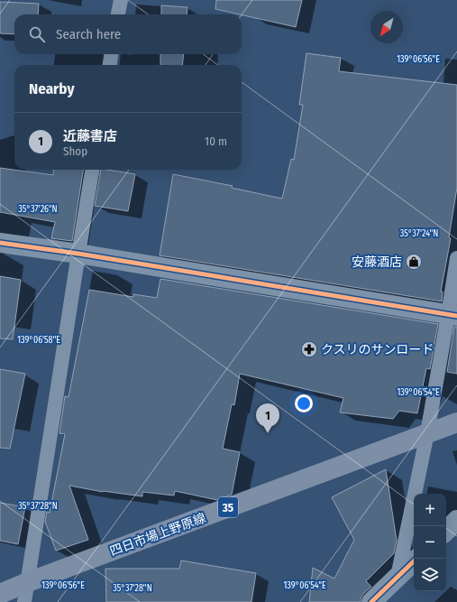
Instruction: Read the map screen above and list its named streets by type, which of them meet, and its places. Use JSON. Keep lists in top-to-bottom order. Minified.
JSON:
{"streets":{"main road":["35","四日市場上野原線"]},"places":{"shop":["安藤酒店"],"pharmacy":["クスリのサンロード"]},"north":"bottom left","page":{"search":"Search here","heading":"Nearby","list":[{"mark":"1","name":"近藤書店","note":"Shop","value":"10 m"}],"pins":"1","map_buttons":["+","−"]},"coordinates":["139°06'56\"E","35°37'26\"N","35°37'24\"N","139°06'58\"E","139°06'54\"E","35°37'28\"N"]}
